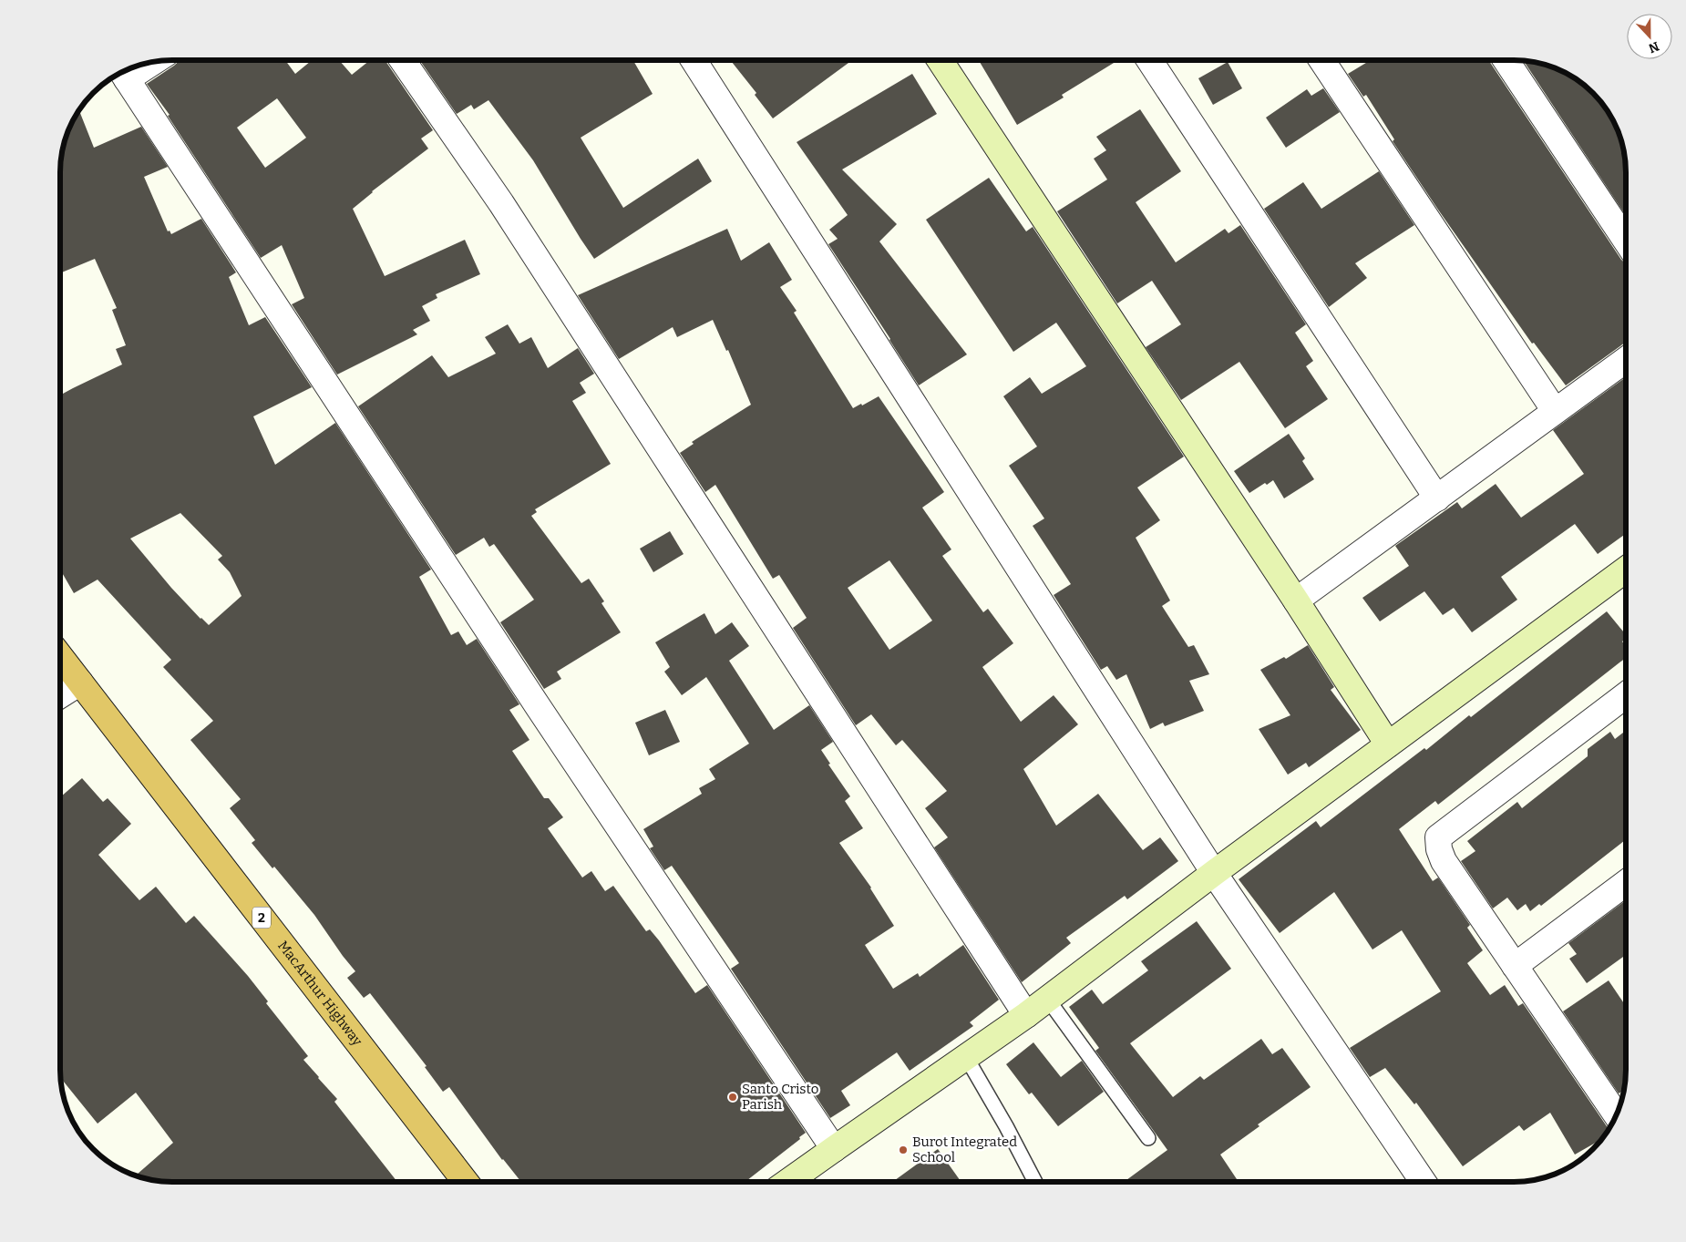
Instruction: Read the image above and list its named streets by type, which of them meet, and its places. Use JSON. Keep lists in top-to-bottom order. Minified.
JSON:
{"streets":{"highway":["2","MacArthur Highway"]},"places":["Santo Cristo Parish","Burot Integrated School"],"north":"bottom"}
